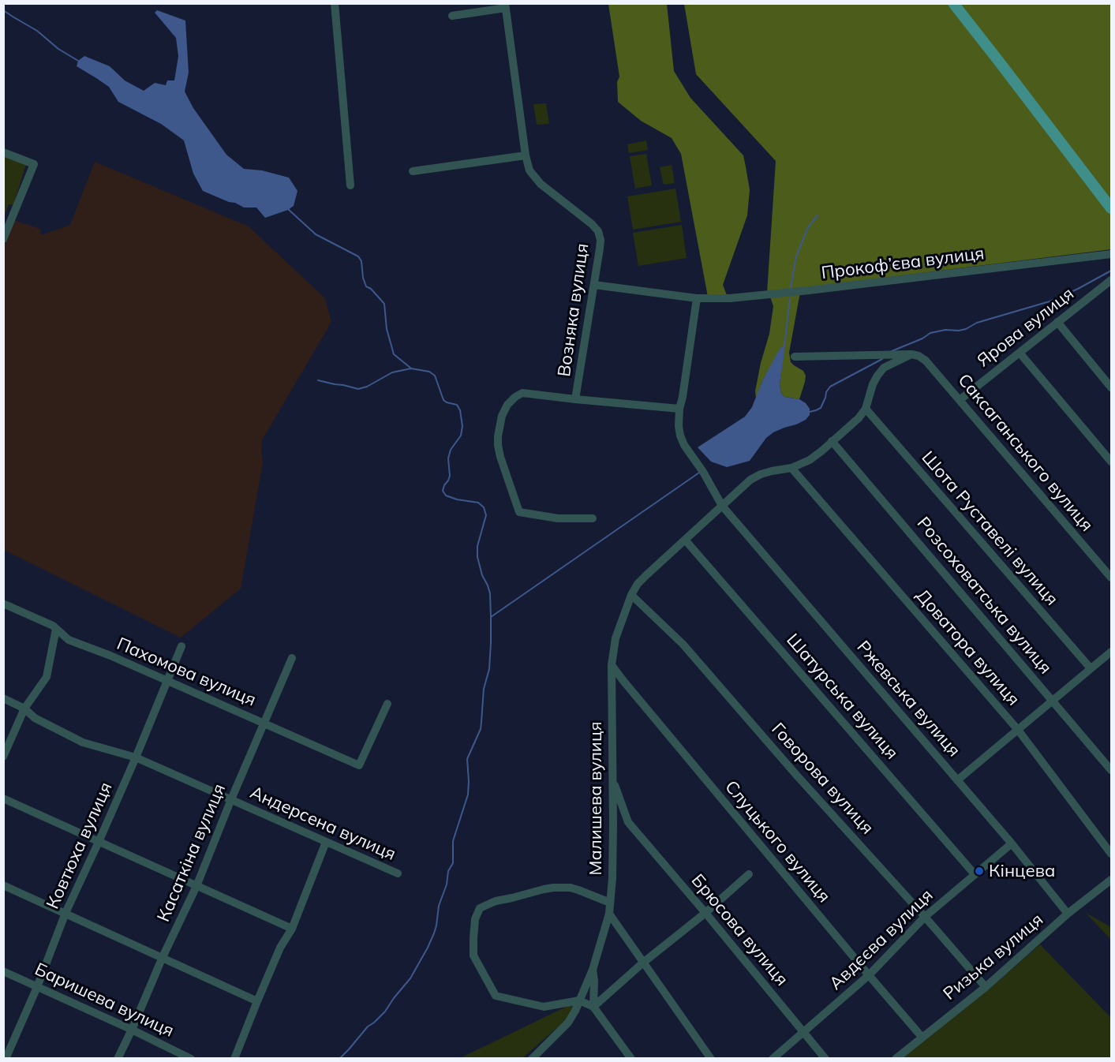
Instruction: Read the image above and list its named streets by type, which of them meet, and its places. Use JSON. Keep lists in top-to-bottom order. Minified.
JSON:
{"streets":{"street":["Прокоф’єва вулиця","Возняка вулиця","Ярова вулиця","Саксаганського вулиця","Шота Руставелі вулиця","Розсоховатська вулиця","Доватора вулиця","Пахомова вулиця","Шатурська вулиця","Ржевська вулиця","Говорова вулиця","Малишева вулиця","Андерсена вулиця","Слуцького вулиця","Ковтюха вулиця","Касаткіна вулиця","Брюсова вулиця","Авдєєва вулиця","Ризька вулиця","Баришева вулиця"]},"crossings":[["Прокоф’єва вулиця","Возняка вулиця"],["Прокоф’єва вулиця","Ржевська вулиця"],["Ярова вулиця","Саксаганського вулиця"],["Шота Руставелі вулиця","Малишева вулиця"],["Розсоховатська вулиця","Малишева вулиця"],["Доватора вулиця","Малишева вулиця"],["Пахомова вулиця","Ковтюха вулиця"],["Пахомова вулиця","Касаткіна вулиця"],["Шатурська вулиця","Малишева вулиця"],["Шатурська вулиця","Авдєєва вулиця"],["Ржевська вулиця","Малишева вулиця"],["Ржевська вулиця","Авдєєва вулиця"],["Ржевська вулиця","Ризька вулиця"],["Говорова вулиця","Малишева вулиця"],["Говорова вулиця","Авдєєва вулиця"],["Говорова вулиця","Ризька вулиця"],["Малишева вулиця","Слуцького вулиця"],["Малишева вулиця","Брюсова вулиця"],["Андерсена вулиця","Ковтюха вулиця"],["Андерсена вулиця","Касаткіна вулиця"],["Слуцького вулиця","Авдєєва вулиця"],["Слуцького вулиця","Ризька вулиця"],["Ковтюха вулиця","Баришева вулиця"],["Касаткіна вулиця","Баришева вулиця"],["Брюсова вулиця","Авдєєва вулиця"]],"places":["Кінцева"]}
